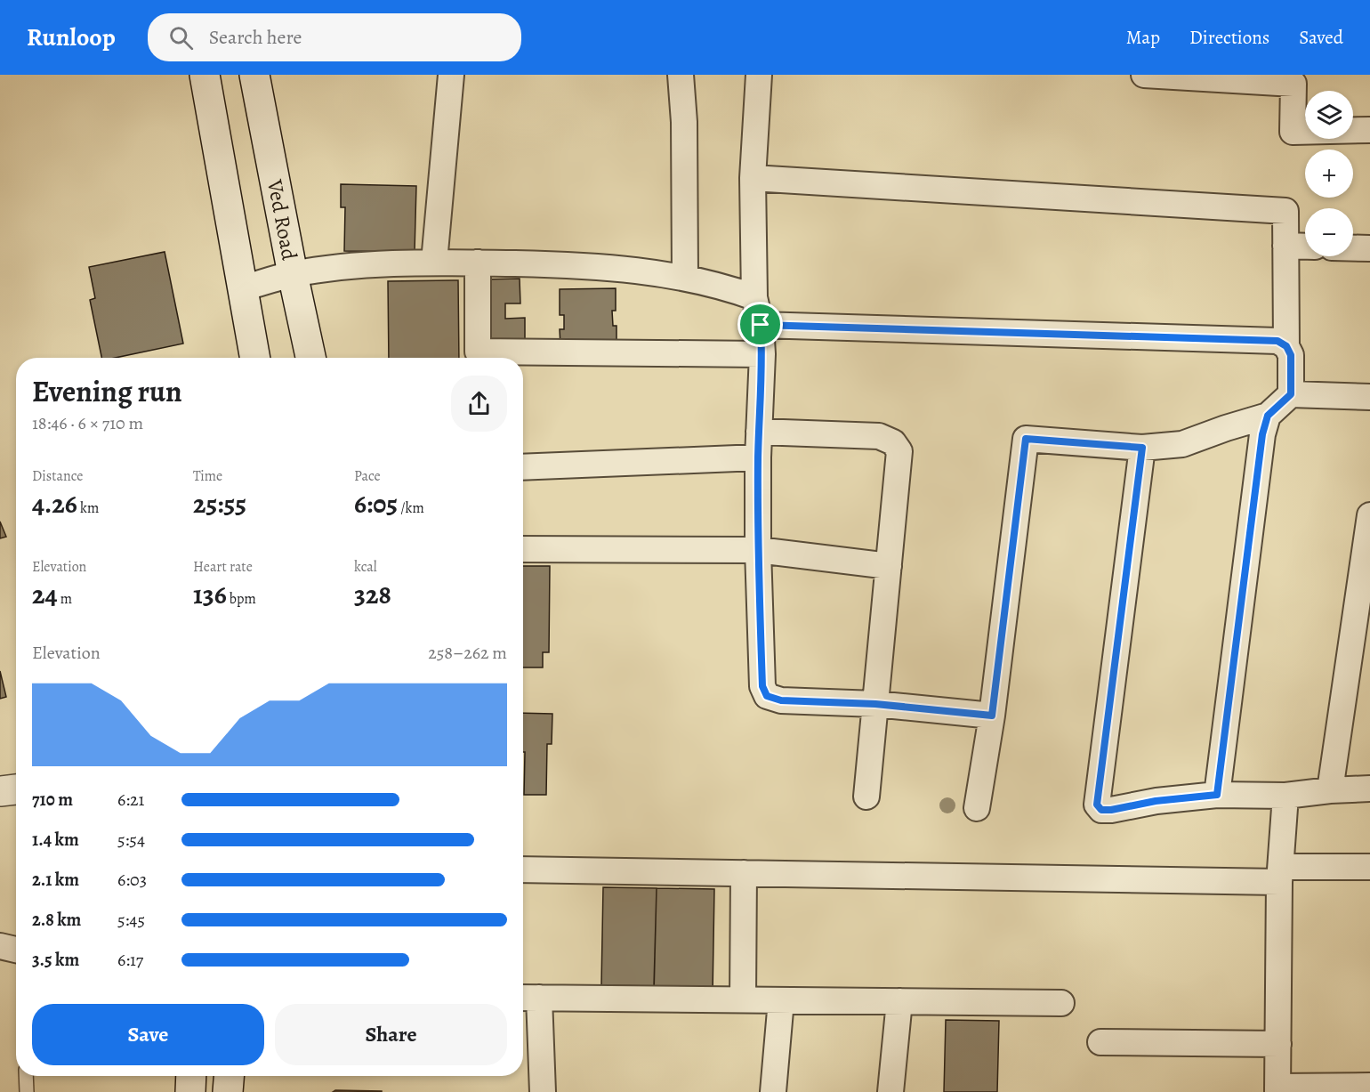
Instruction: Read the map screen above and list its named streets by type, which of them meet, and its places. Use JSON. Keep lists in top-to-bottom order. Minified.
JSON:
{"streets":{"main road":["Ved Road"]},"page":{"header":"Runloop","search":"Search here","nav":["Map","Directions","Saved"],"map_buttons":["+","−"],"heading":["Evening run","18:46 · 6 × 710 m"],"stats":[["Distance","4.26 km"],["Time","25:55"],["Pace","6:05 /km"],["Elevation","24 m"],["Heart rate","136 bpm"],["kcal","328"]],"chart":["Elevation","258–262 m"],"list":[{"name":"710 m","note":"6:21"},{"name":"1.4 km","note":"5:54"},{"name":"2.1 km","note":"6:03"},{"name":"2.8 km","note":"5:45"},{"name":"3.5 km","note":"6:17"}],"buttons":["Save","Share"]}}
